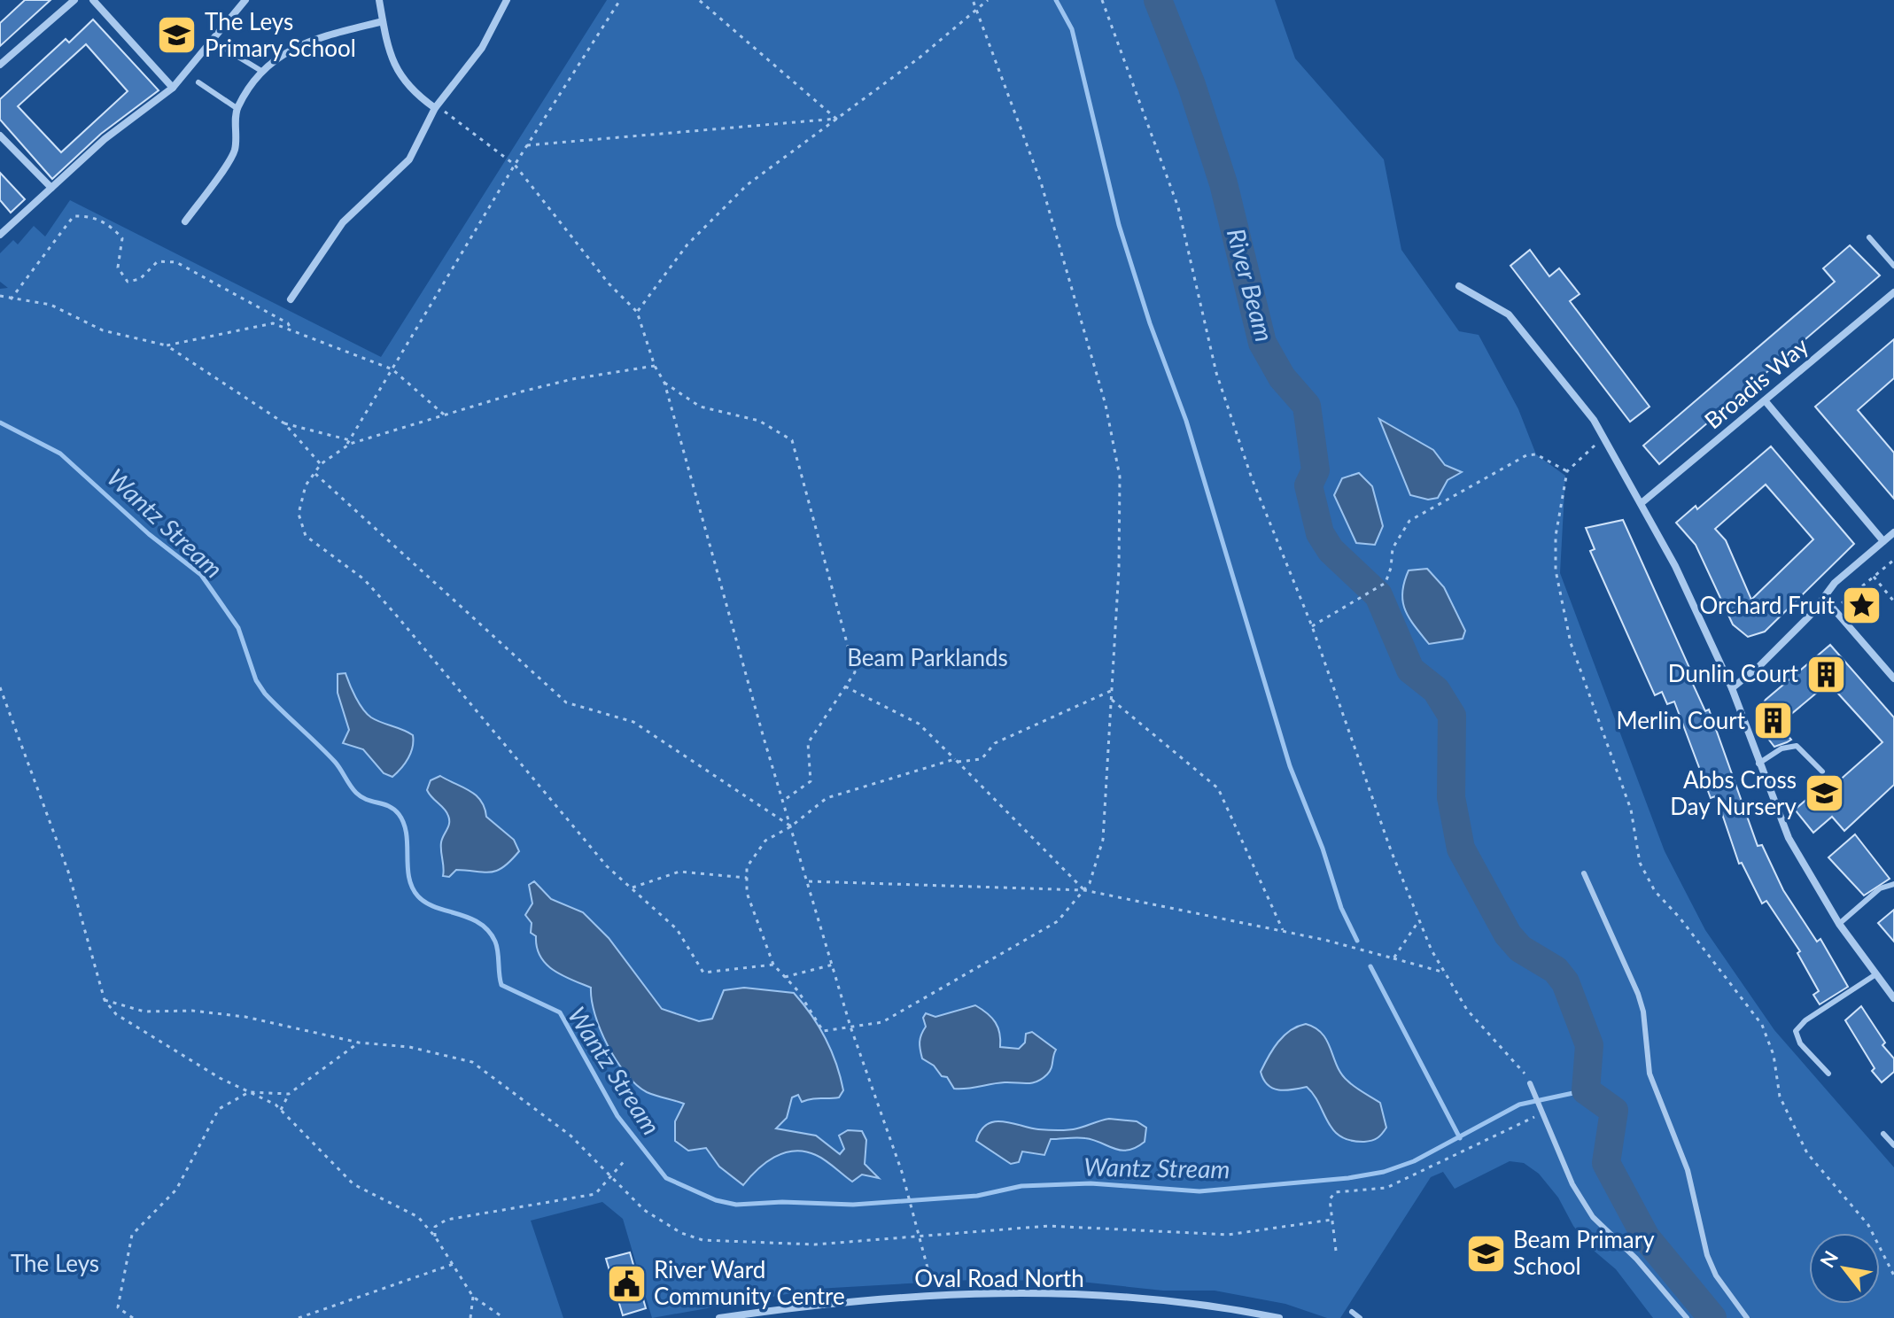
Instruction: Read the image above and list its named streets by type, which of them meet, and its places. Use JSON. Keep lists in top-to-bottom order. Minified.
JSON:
{"streets":{"street":["Broadis Way","Oval Road North"]},"water":["River Beam","Wantz Stream"],"parks":["Beam Parklands","The Leys"],"places":{"school or university":["The Leys Primary School","Abbs Cross Day Nursery","Beam Primary School"],"place":["Orchard Fruit"],"building":["Dunlin Court","Merlin Court"],"public building":["River Ward Community Centre"]},"north":"top left"}
